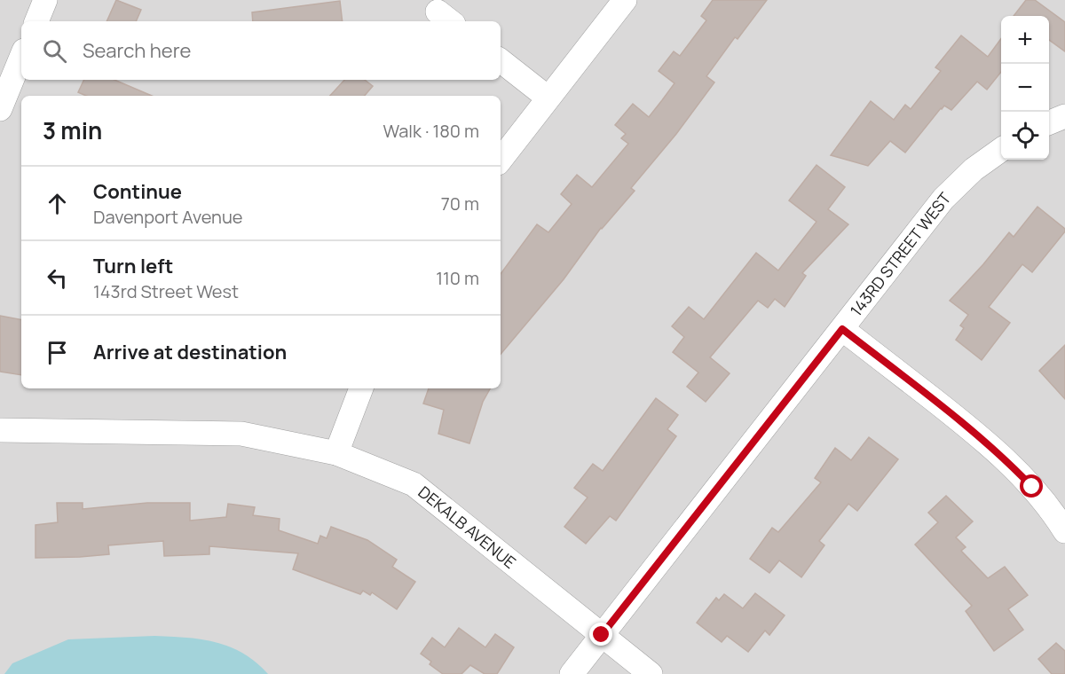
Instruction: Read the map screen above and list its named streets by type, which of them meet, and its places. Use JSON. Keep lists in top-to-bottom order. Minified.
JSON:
{"streets":{"street":["143RD STREET WEST","DEKALB AVENUE"]},"crossings":[["143RD STREET WEST","DEKALB AVENUE"]],"page":{"map_buttons":["+","−"],"search":"Search here","heading":["3 min","Walk · 180 m"],"list":[["Continue","Davenport Avenue","70 m"],["Turn left","143rd Street West","110 m"],"Arrive at destination"]}}
